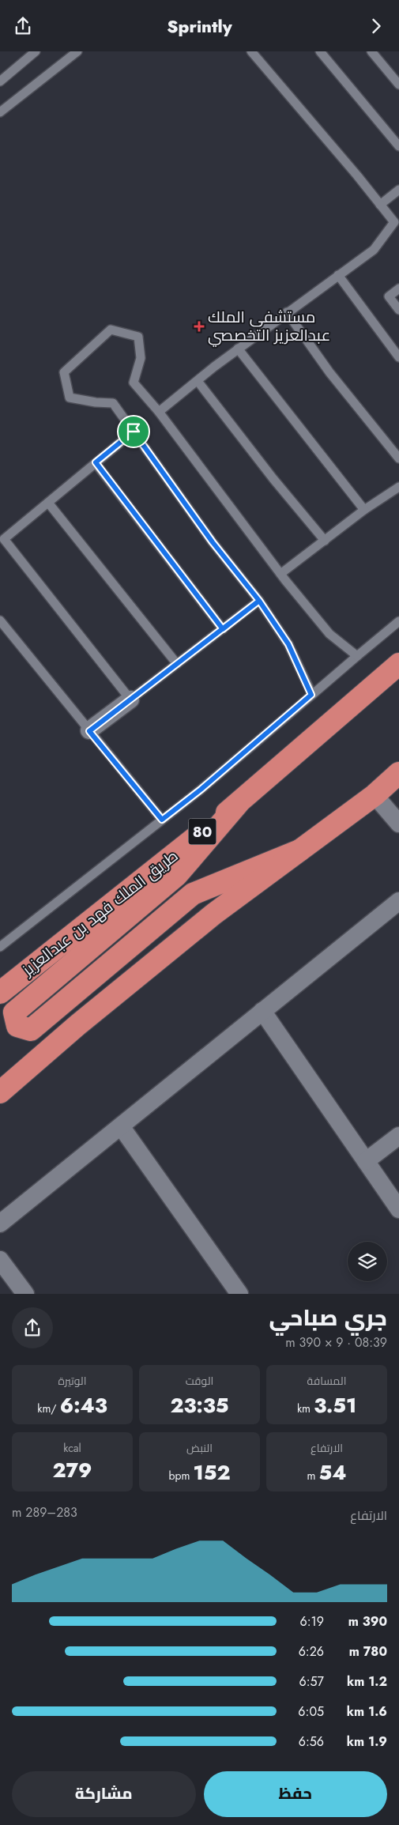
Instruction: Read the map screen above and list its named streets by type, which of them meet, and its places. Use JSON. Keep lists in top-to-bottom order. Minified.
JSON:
{"streets":{"highway":["80","طريق الملك فهد بن عبدالعزيز"]},"places":{"health":["مستشفى الملك عبدالعزيز التخصصي"]},"page":{"header":"Sprintly","heading":["جري صباحي","08:39 · 9 × 390 m"],"stats":[["المسافة","3.51 km"],["الوقت","23:35"],["الوتيرة","6:43 /km"],["الارتفاع","54 m"],["النبض","152 bpm"],["kcal","279"]],"chart":["الارتفاع","283–289 m"],"list":[{"name":"390 m","note":"6:19"},{"name":"780 m","note":"6:26"},{"name":"1.2 km","note":"6:57"},{"name":"1.6 km","note":"6:05"},{"name":"1.9 km","note":"6:56"}],"buttons":["حفظ","مشاركة"]}}
